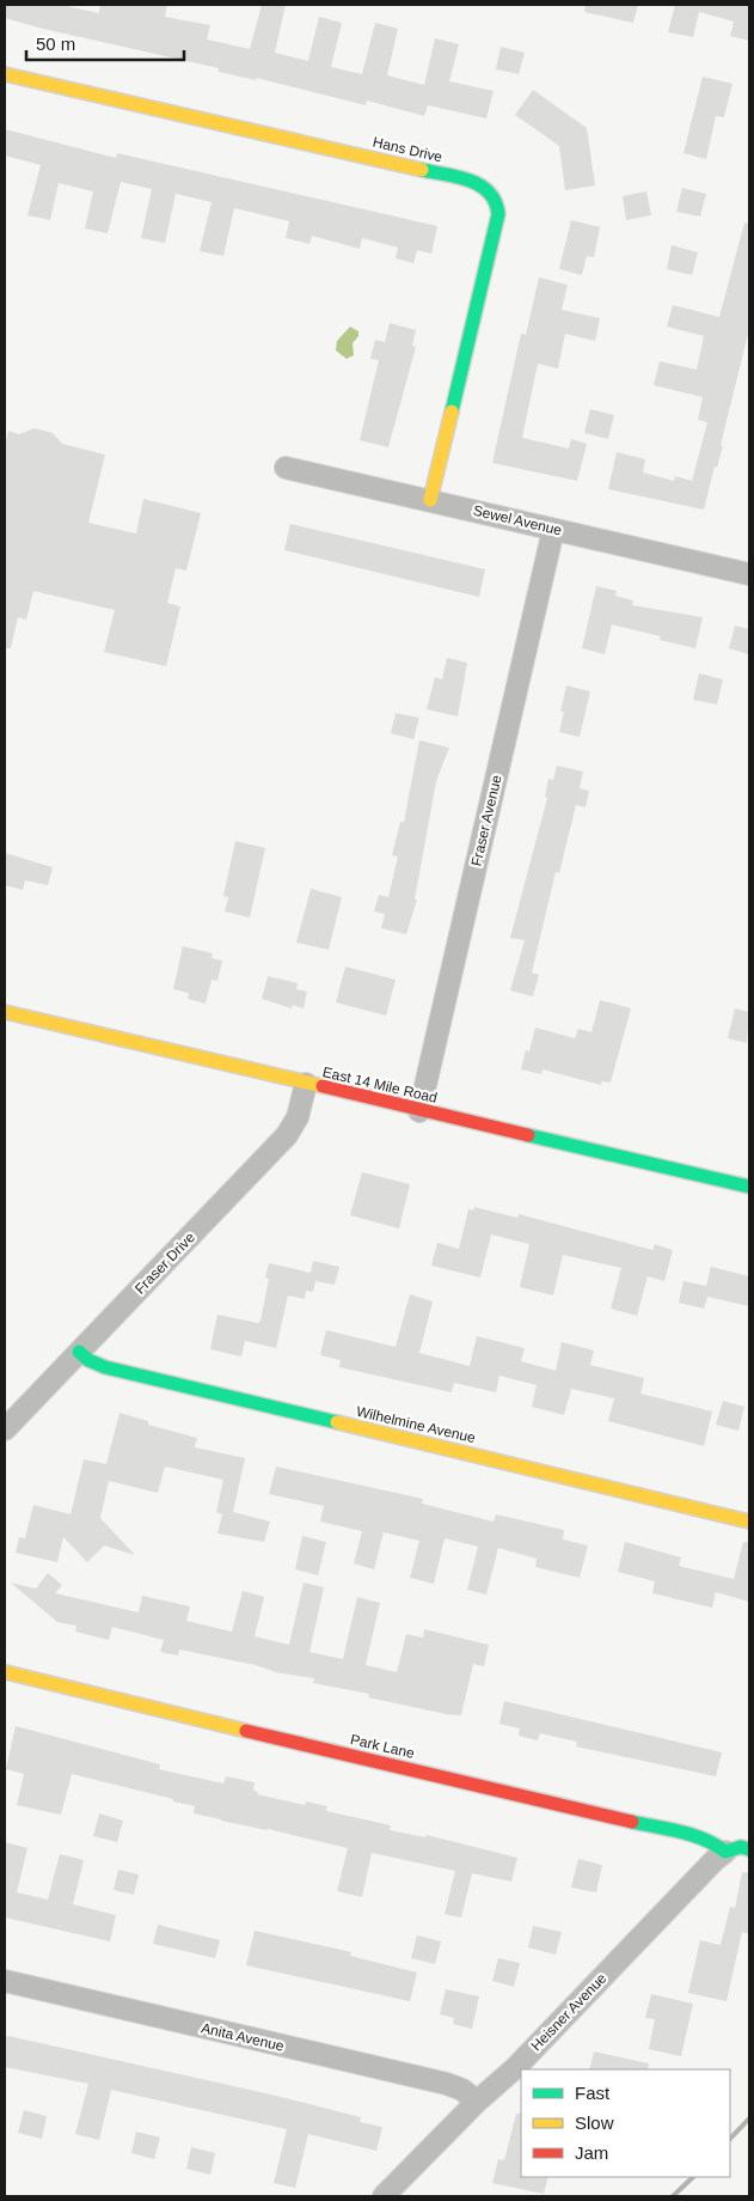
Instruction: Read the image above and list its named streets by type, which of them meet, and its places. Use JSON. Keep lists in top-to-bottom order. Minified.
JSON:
{"streets":{"street":["Hans Drive","Sewel Avenue","Fraser Avenue","East 14 Mile Road","Fraser Drive","Wilhelmine Avenue","Park Lane","Heisner Avenue","Anita Avenue"]},"crossings":[["Hans Drive","Sewel Avenue"],["Sewel Avenue","Fraser Avenue"],["Fraser Avenue","East 14 Mile Road"],["East 14 Mile Road","Fraser Drive"],["Fraser Drive","Wilhelmine Avenue"],["Park Lane","Heisner Avenue"],["Heisner Avenue","Anita Avenue"]],"legend":["Fast","Slow","Jam"],"scale_bar":"50 m"}
